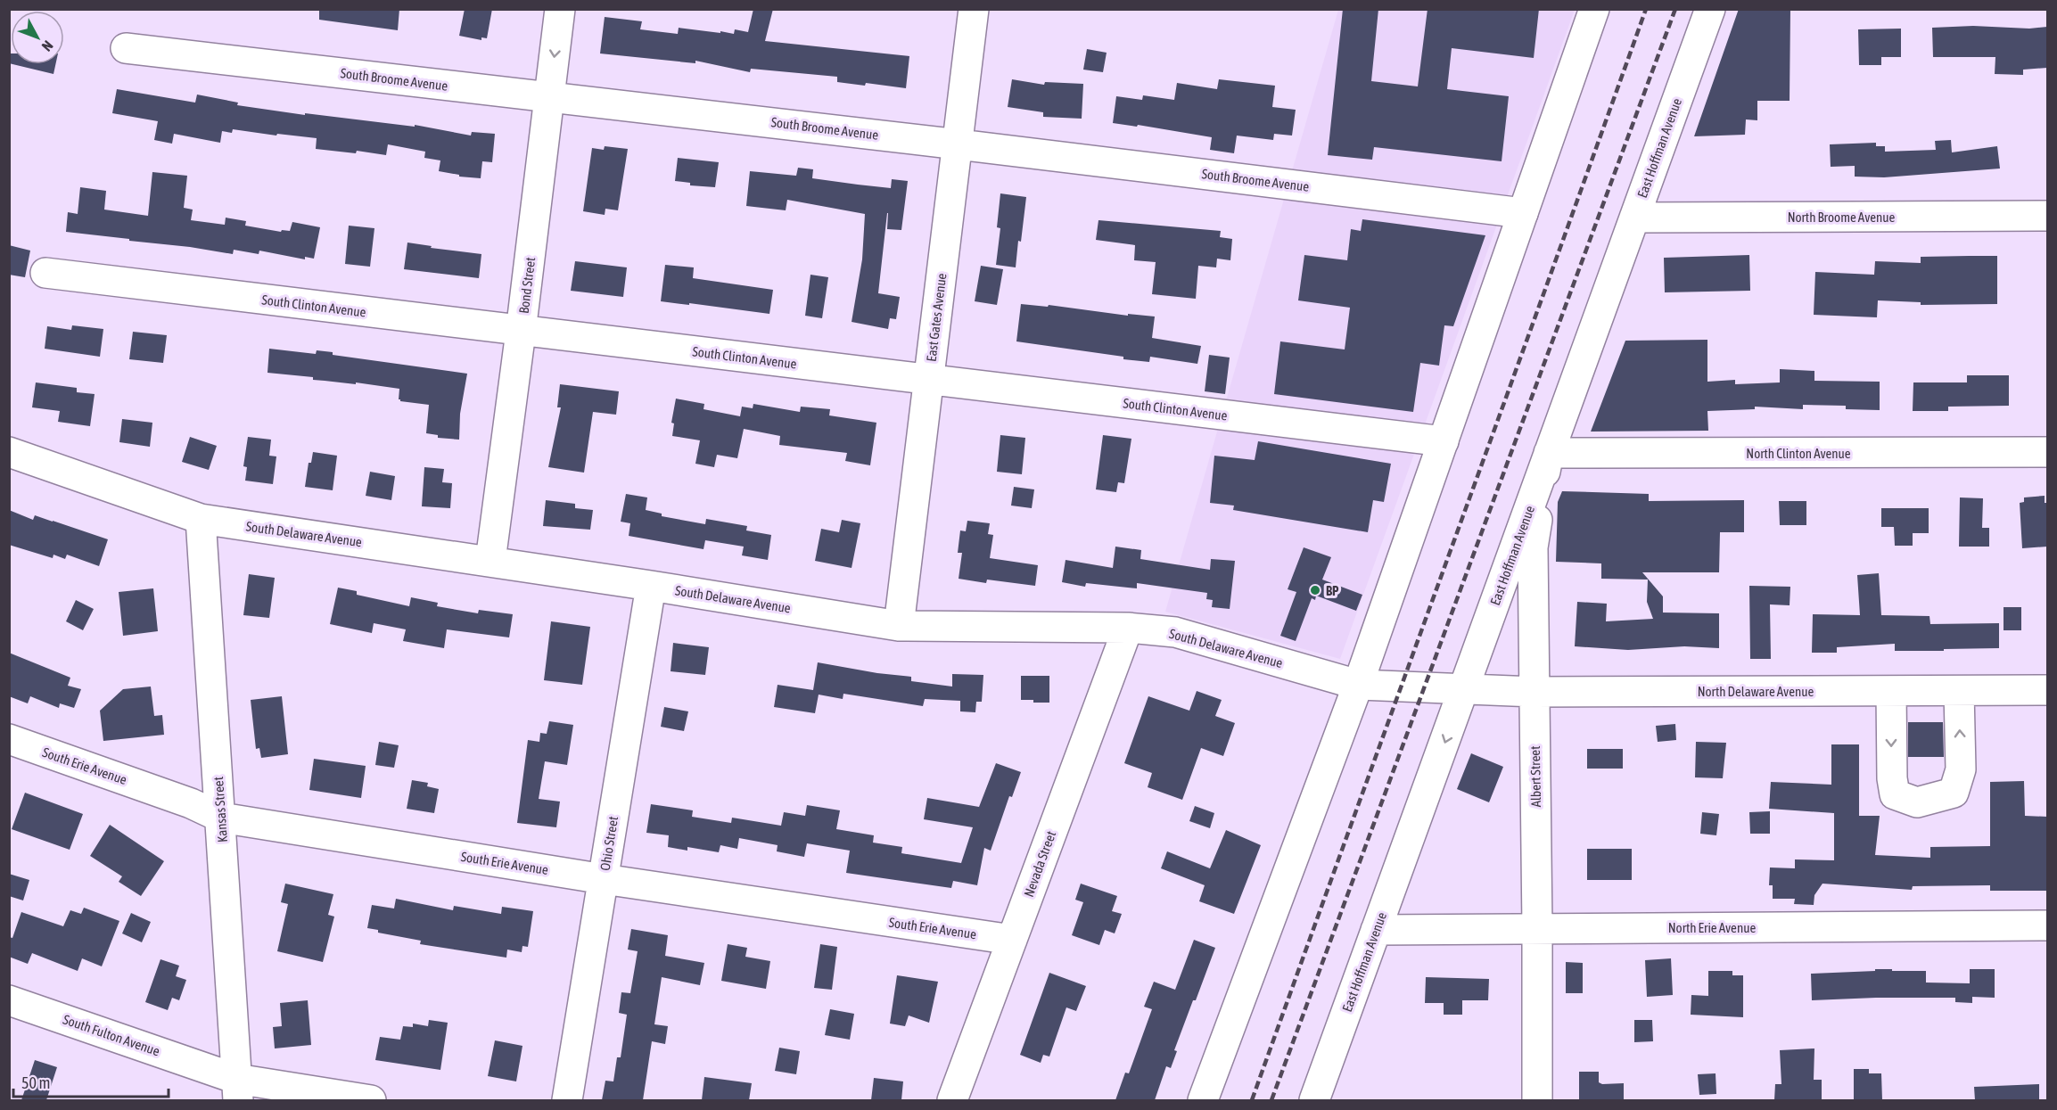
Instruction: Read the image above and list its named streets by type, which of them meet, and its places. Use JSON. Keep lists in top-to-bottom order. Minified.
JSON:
{"streets":{"street":["South Broome Avenue","East Hoffman Avenue","North Broome Avenue","Bond Street","South Clinton Avenue","East Gates Avenue","North Clinton Avenue","South Delaware Avenue","North Delaware Avenue","South Erie Avenue","Albert Street","Kansas Street","Ohio Street","Nevada Street","North Erie Avenue","South Fulton Avenue"]},"crossings":[["South Broome Avenue","Bond Street"],["South Broome Avenue","East Gates Avenue"],["East Hoffman Avenue","North Broome Avenue"],["East Hoffman Avenue","North Clinton Avenue"],["East Hoffman Avenue","South Delaware Avenue"],["East Hoffman Avenue","North Delaware Avenue"],["East Hoffman Avenue","Albert Street"],["East Hoffman Avenue","North Erie Avenue"],["Bond Street","South Clinton Avenue"],["Bond Street","South Delaware Avenue"],["South Clinton Avenue","East Gates Avenue"],["East Gates Avenue","South Delaware Avenue"],["North Clinton Avenue","Albert Street"],["South Delaware Avenue","North Delaware Avenue"],["South Delaware Avenue","Kansas Street"],["South Delaware Avenue","Ohio Street"],["South Delaware Avenue","Nevada Street"],["North Delaware Avenue","Albert Street"],["South Erie Avenue","Kansas Street"],["South Erie Avenue","Ohio Street"],["South Erie Avenue","Nevada Street"],["Albert Street","North Erie Avenue"],["Kansas Street","South Fulton Avenue"]],"places":["BP"],"scale_bar":"50 m","north":"bottom right"}
